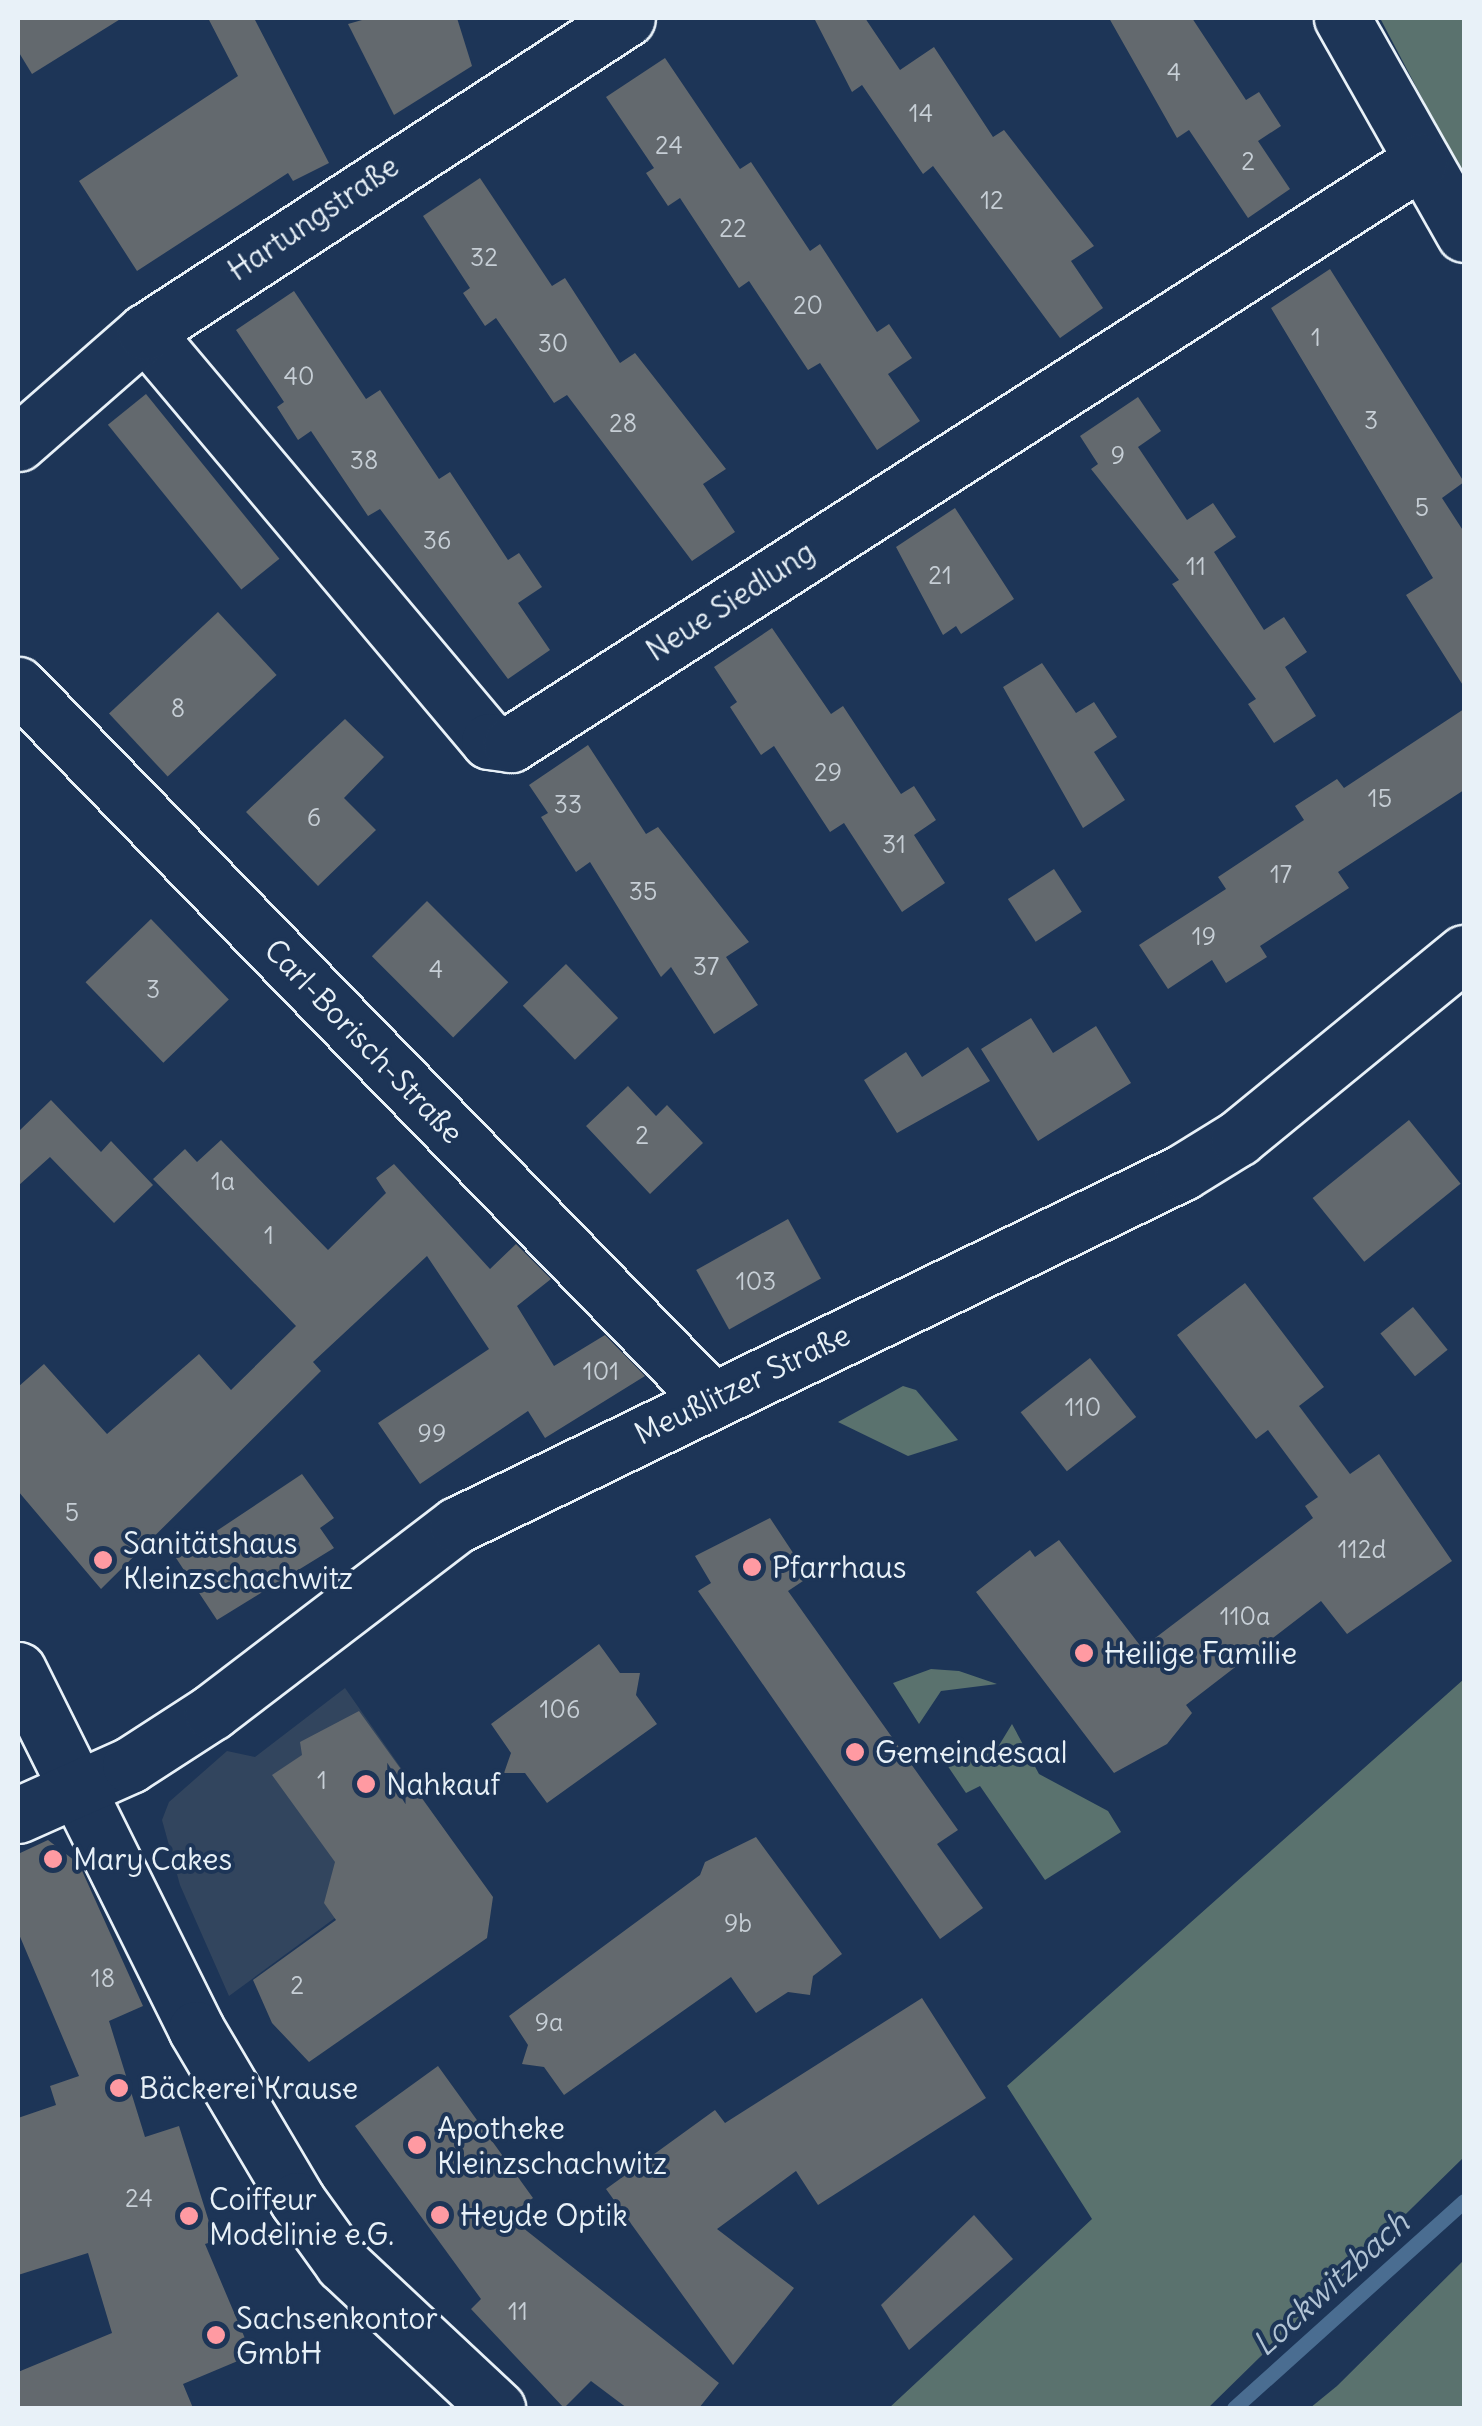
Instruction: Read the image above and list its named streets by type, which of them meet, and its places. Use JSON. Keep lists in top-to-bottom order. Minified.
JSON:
{"streets":{"street":["Hartungstraße","Neue Siedlung","Carl-Borisch-Straße","Meußlitzer Straße"]},"crossings":[["Hartungstraße","Neue Siedlung"],["Carl-Borisch-Straße","Meußlitzer Straße"]],"water":["Lockwitzbach"],"places":["Sanitätshaus Kleinzschachwitz","Pfarrhaus","Heilige Familie","Gemeindesaal","Nahkauf","Mary Cakes","Bäckerei Krause","Apotheke Kleinzschachwitz","Heyde Optik","Coiffeur Modelinie e.G.","Sachsenkontor GmbH"],"house_numbers":["4","14","24","2","12","22","32","20","1","30","40","3","28","9","38","5","36","11","21","8","29","15","33","6","31","17","35","19","37","4","3","2","1a","1","103","101","110","99","5","112d","110a","106","1","9b","18","2","9a","24","11"]}
